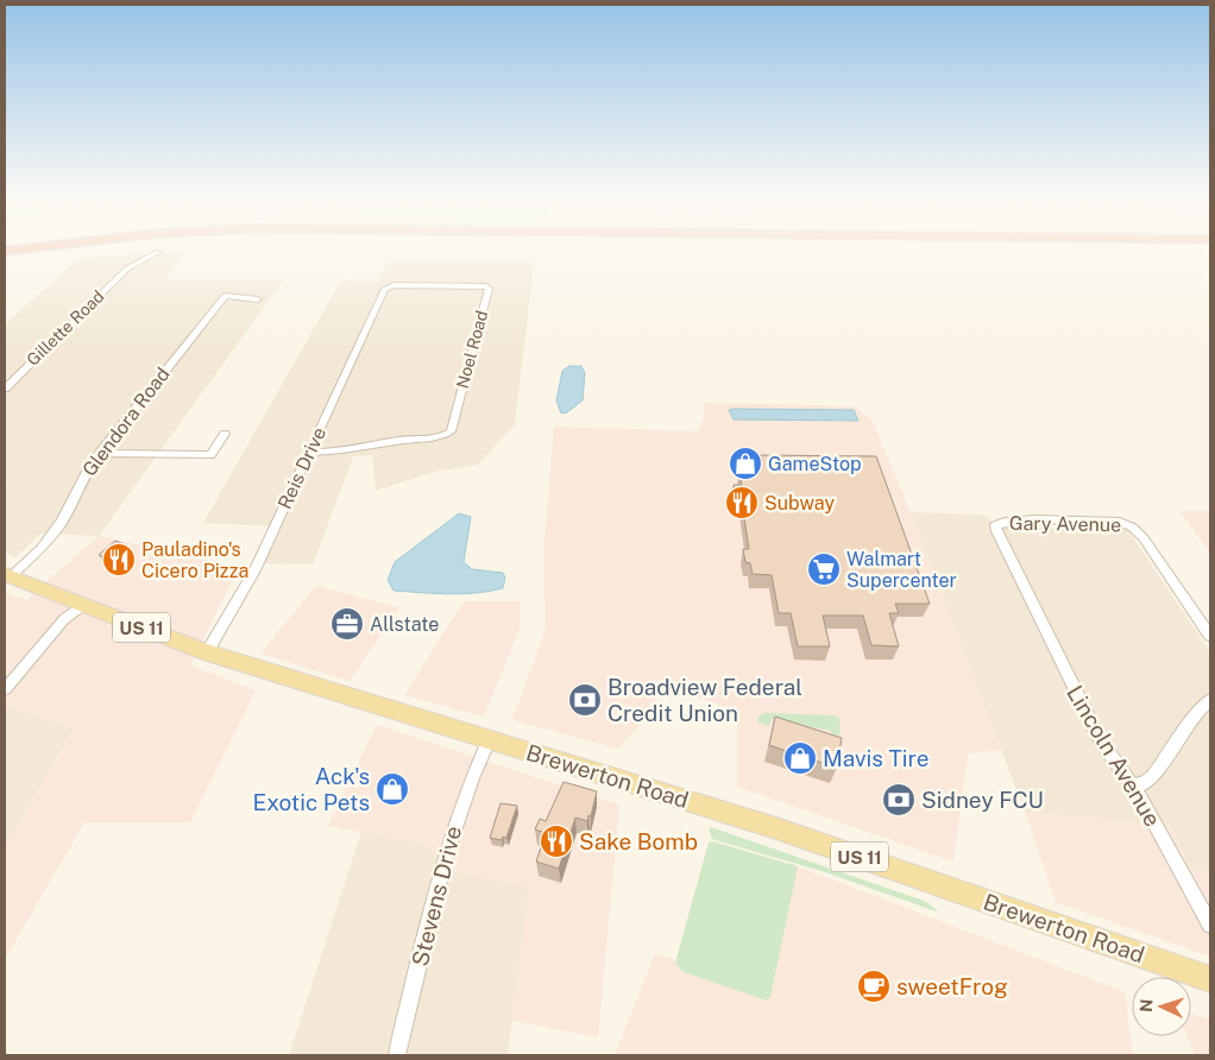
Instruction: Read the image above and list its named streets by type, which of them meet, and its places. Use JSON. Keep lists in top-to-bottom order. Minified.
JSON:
{"streets":{"main road":["US 11","Brewerton Road"],"street":["Gillette Road","Noel Road","Glendora Road","Reis Drive","Gary Avenue","Lincoln Avenue","Stevens Drive"]},"crossings":[["Noel Road","Reis Drive"],["Glendora Road","Brewerton Road"],["Reis Drive","Brewerton Road"],["Gary Avenue","Lincoln Avenue"],["Brewerton Road","Stevens Drive"]],"places":{"shop":["GameStop","Mavis Tire","Ack's Exotic Pets"],"restaurant":["Subway","Pauladino's Cicero Pizza","Sake Bomb"],"supermarket":["Walmart Supercenter"],"office":["Allstate"],"bank":["Broadview Federal Credit Union","Sidney FCU"],"cafe":["sweetFrog"]},"north":"left"}
